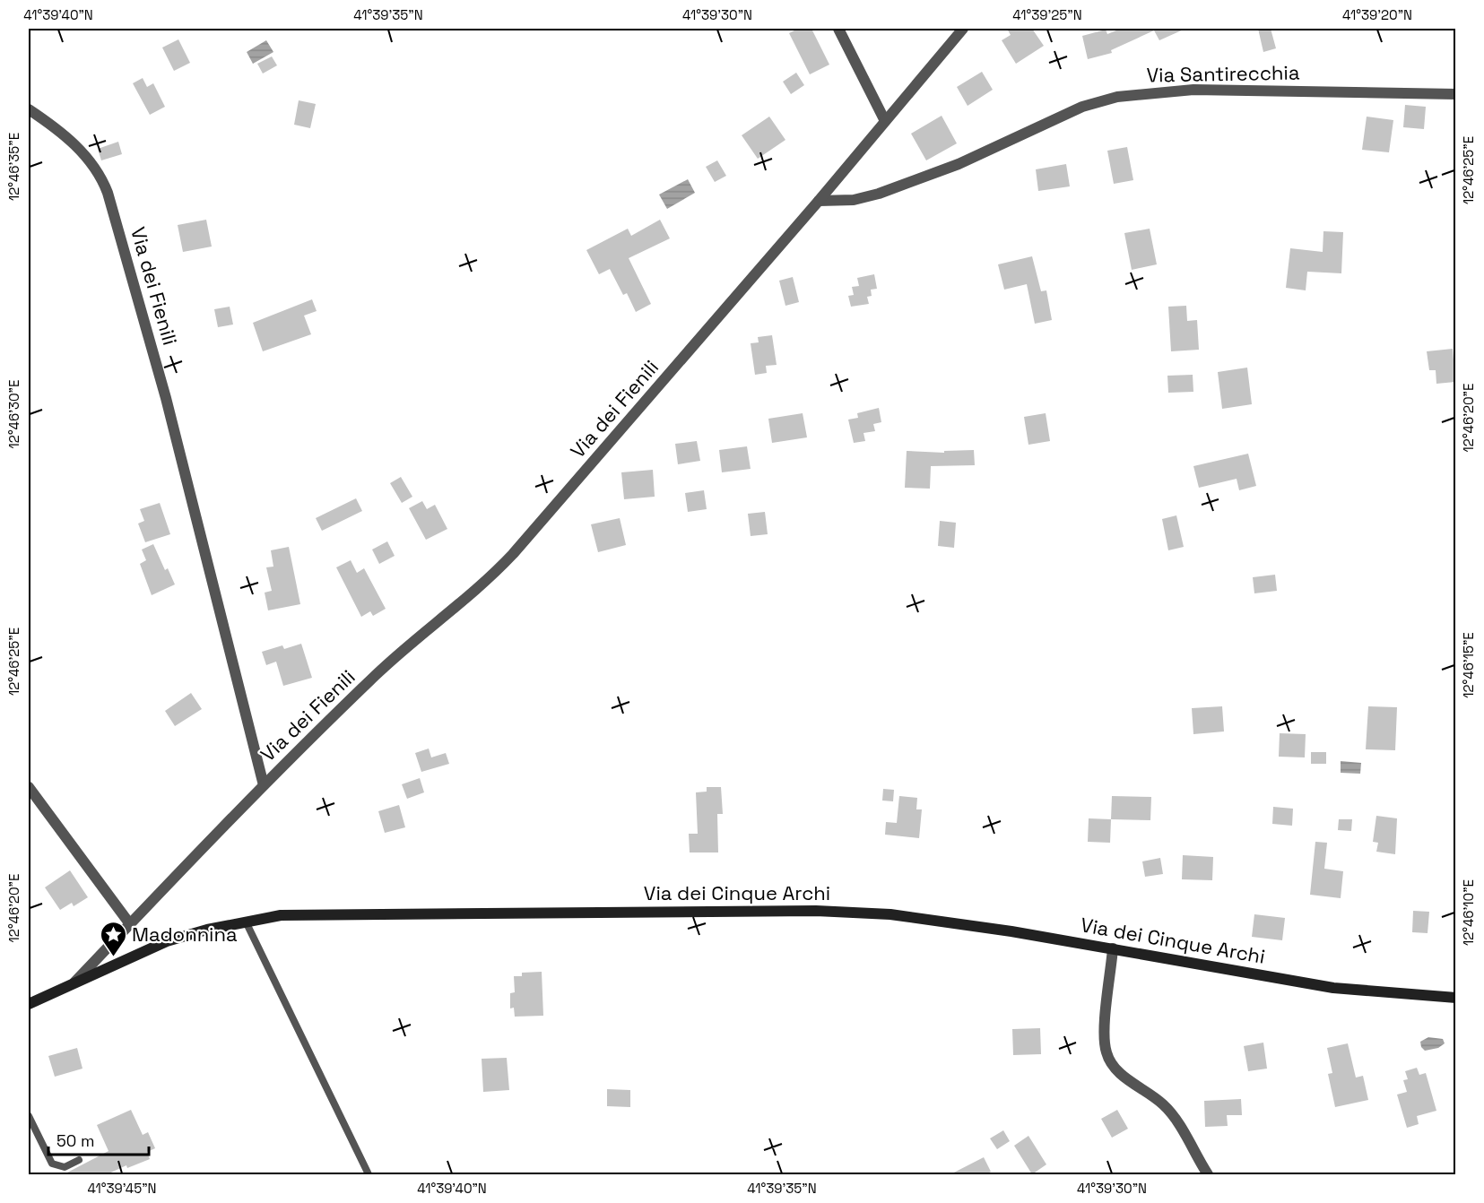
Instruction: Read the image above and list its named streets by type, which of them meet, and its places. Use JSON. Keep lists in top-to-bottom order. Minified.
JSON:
{"streets":{"main road":["Via dei Cinque Archi"],"street":["Via Santirecchia","Via dei Fienili"]},"crossings":[["Via Santirecchia","Via dei Fienili"],["Via dei Fienili","Via dei Cinque Archi"]],"places":{"place":["Madonnina"]},"scale_bar":"50 m","coordinates":["41°39'40\"N","41°39'35\"N","41°39'30\"N","41°39'25\"N","41°39'20\"N","12°46'35\"E","12°46'25\"E","12°46'30\"E","12°46'20\"E","12°46'15\"E","12°46'10\"E","41°39'45\"N"]}
